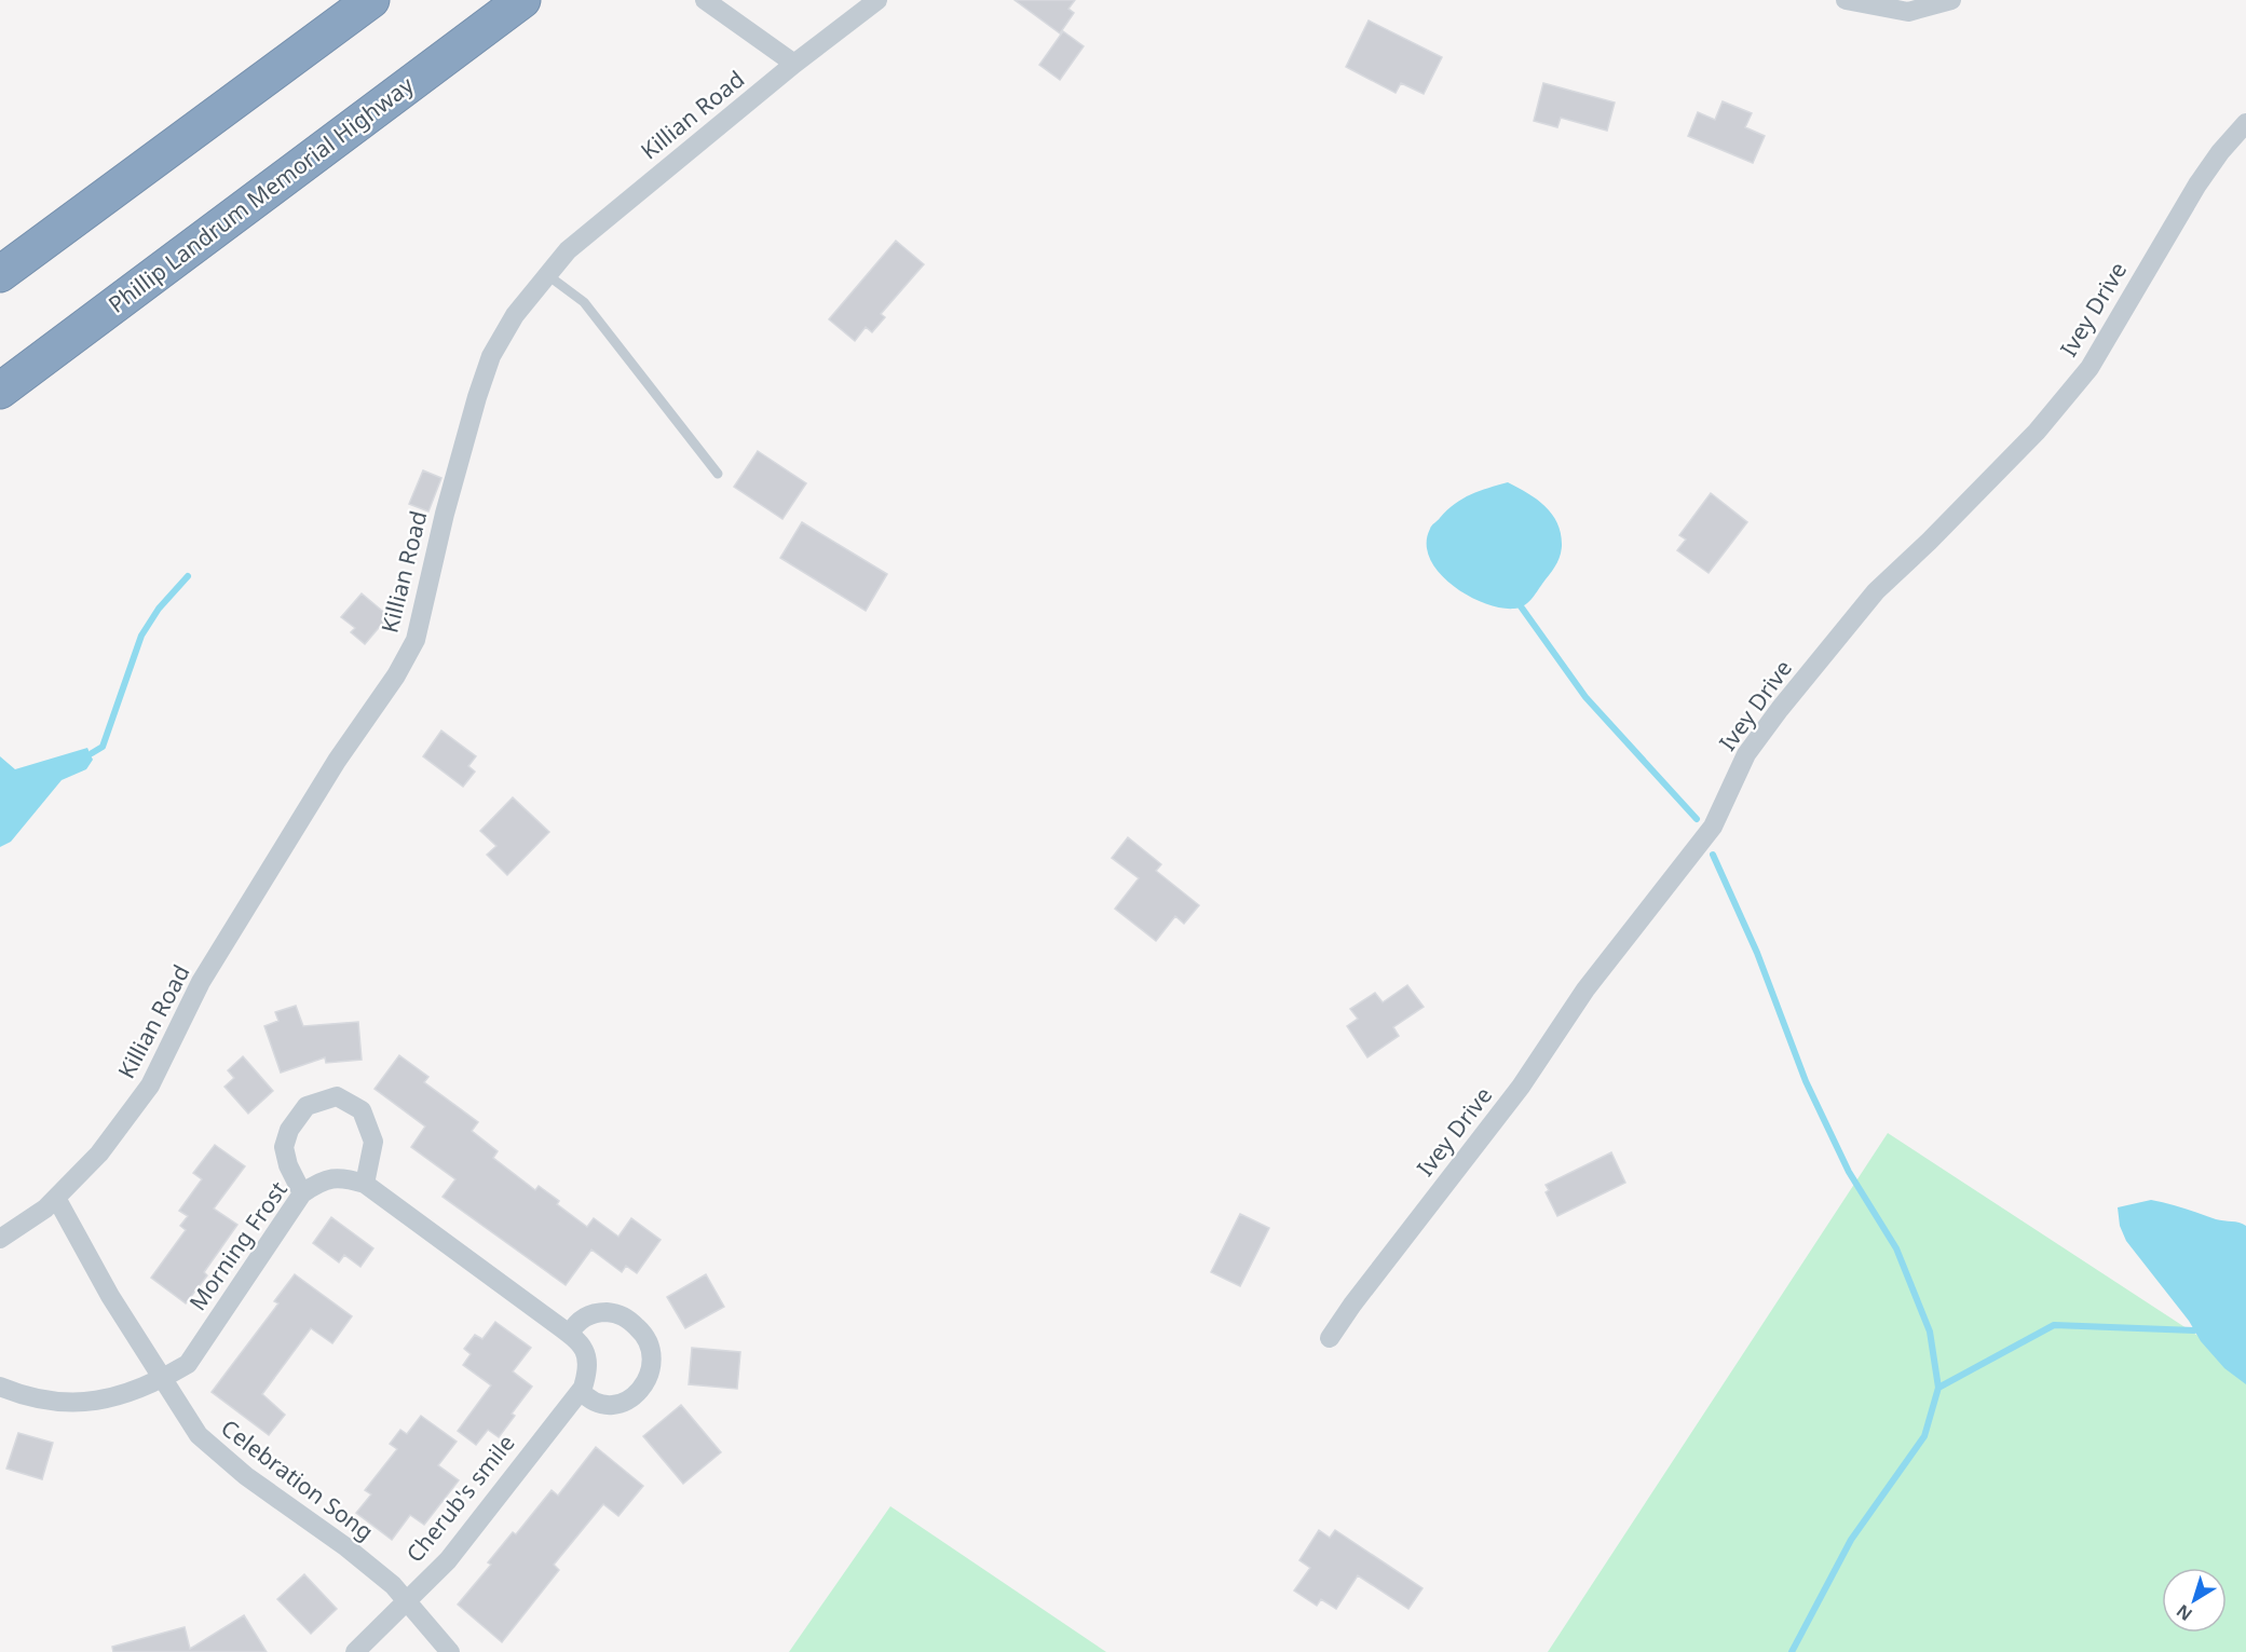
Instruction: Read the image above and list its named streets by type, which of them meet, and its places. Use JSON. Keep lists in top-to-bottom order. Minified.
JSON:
{"streets":{"highway":["Phillip Landrum Memorial Highway"],"street":["Killian Road","Ivey Drive","Morning Frost","Celebration Song","Cherub's smile"]},"crossings":[["Killian Road","Celebration Song"],["Morning Frost","Celebration Song"],["Morning Frost","Cherub's smile"],["Celebration Song","Cherub's smile"]],"north":"bottom left"}
